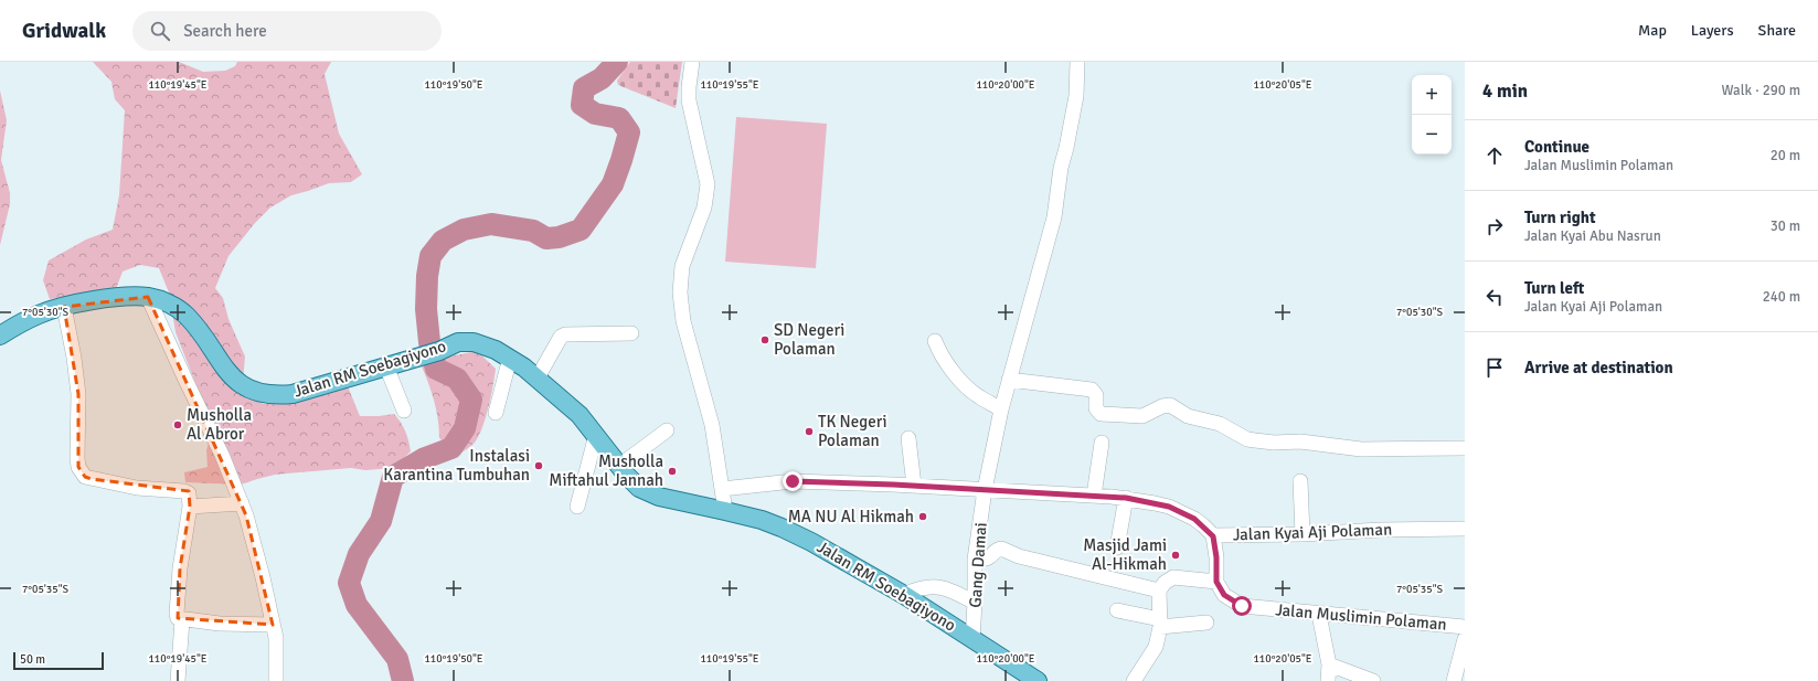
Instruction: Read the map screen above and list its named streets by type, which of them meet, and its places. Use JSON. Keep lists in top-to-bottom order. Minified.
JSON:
{"streets":{"main road":["Jalan RM Soebagiyono"],"street":["Jalan Kyai Aji Polaman","Gang Damai","Jalan Muslimin Polaman"]},"crossings":[["Jalan RM Soebagiyono","Gang Damai"],["Jalan Kyai Aji Polaman","Gang Damai"]],"places":["SD Negeri Polaman","Musholla Al Abror","TK Negeri Polaman","Instalasi Karantina Tumbuhan","Musholla Miftahul Jannah","MA NU Al Hikmah","Masjid Jami Al-Hikmah"],"scale_bar":"50 m","page":{"header":"Gridwalk","search":"Search here","nav":["Map","Layers","Share"],"heading":["4 min","Walk · 290 m"],"map_buttons":["+","−"],"list":[["Continue","Jalan Muslimin Polaman","20 m"],["Turn right","Jalan Kyai Abu Nasrun","30 m"],["Turn left","Jalan Kyai Aji Polaman","240 m"],"Arrive at destination"],"scale":"50 m"},"coordinates":["110°19'45\"E","110°19'50\"E","110°19'55\"E","110°20'00\"E","110°20'05\"E","7°05'30\"S","7°05'35\"S"]}
